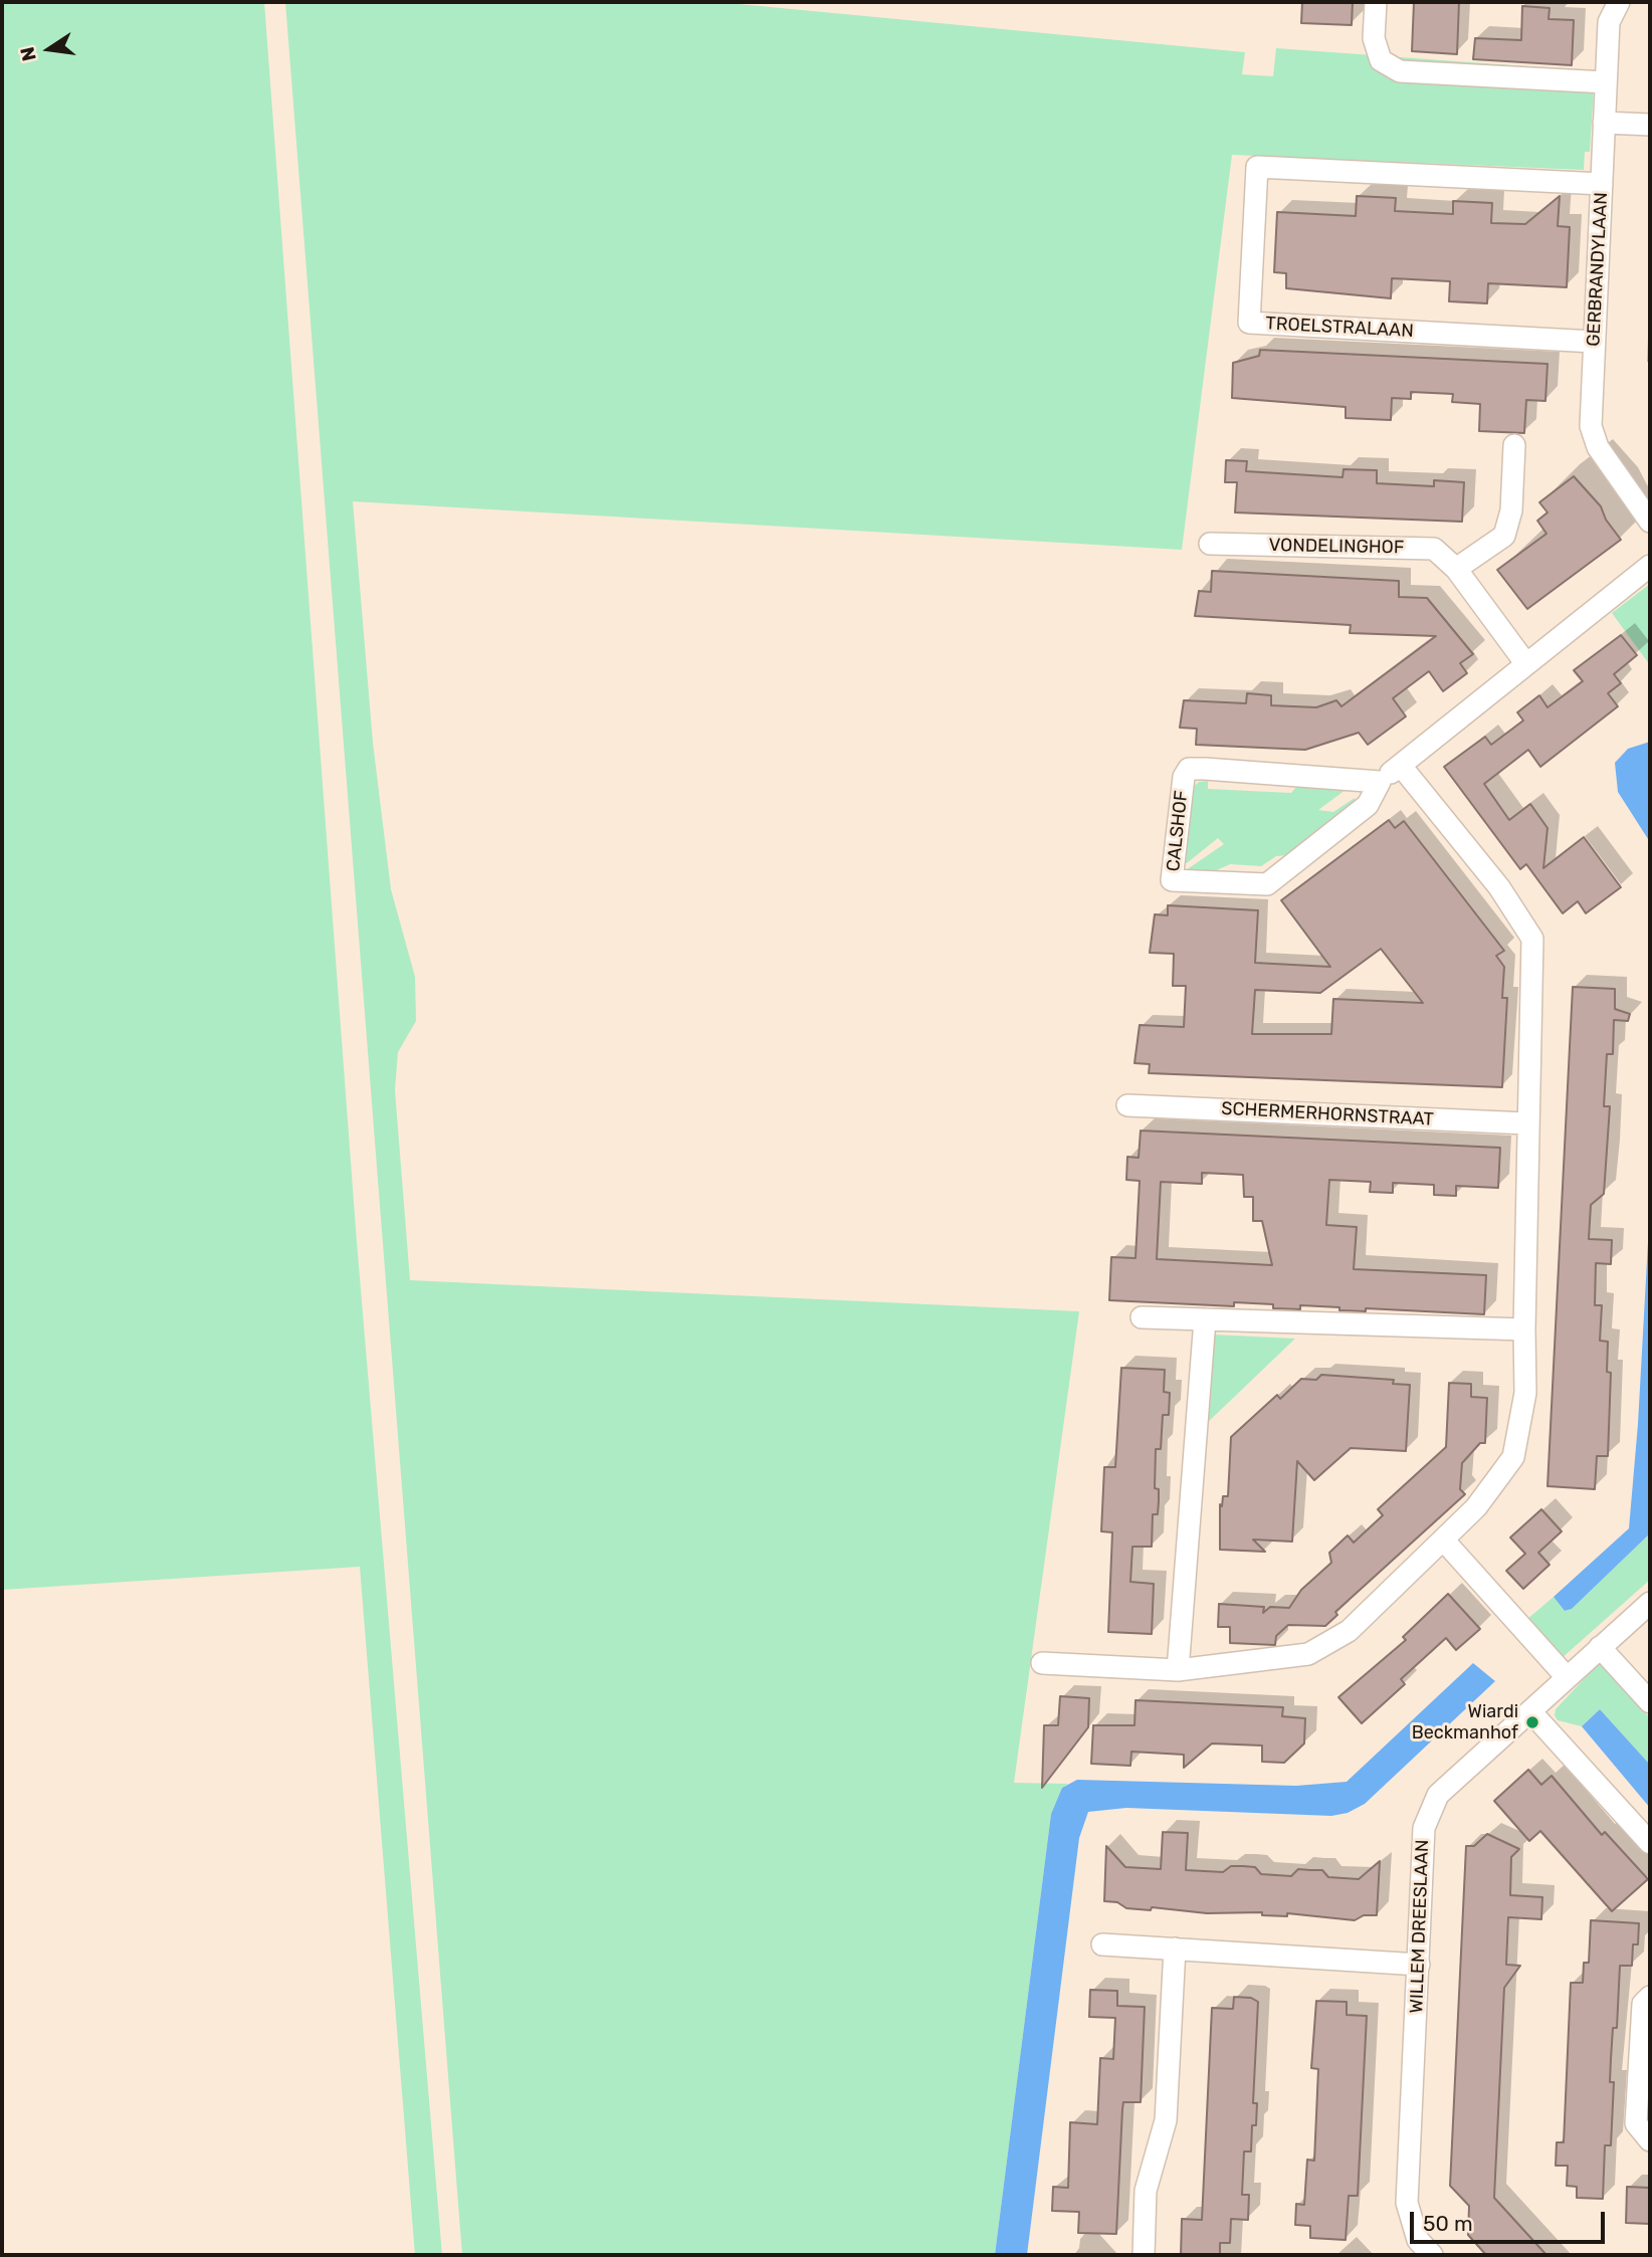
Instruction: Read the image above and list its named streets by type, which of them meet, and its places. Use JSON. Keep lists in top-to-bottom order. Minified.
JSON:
{"streets":{"street":["GERBRANDYLAAN","TROELSTRALAAN","VONDELINGHOF","CALSHOF","SCHERMERHORNSTRAAT","WILLEM DREESLAAN"]},"crossings":[["GERBRANDYLAAN","TROELSTRALAAN"],["VONDELINGHOF","CALSHOF"]],"places":["Wiardi Beckmanhof"],"scale_bar":"50 m","north":"left"}
